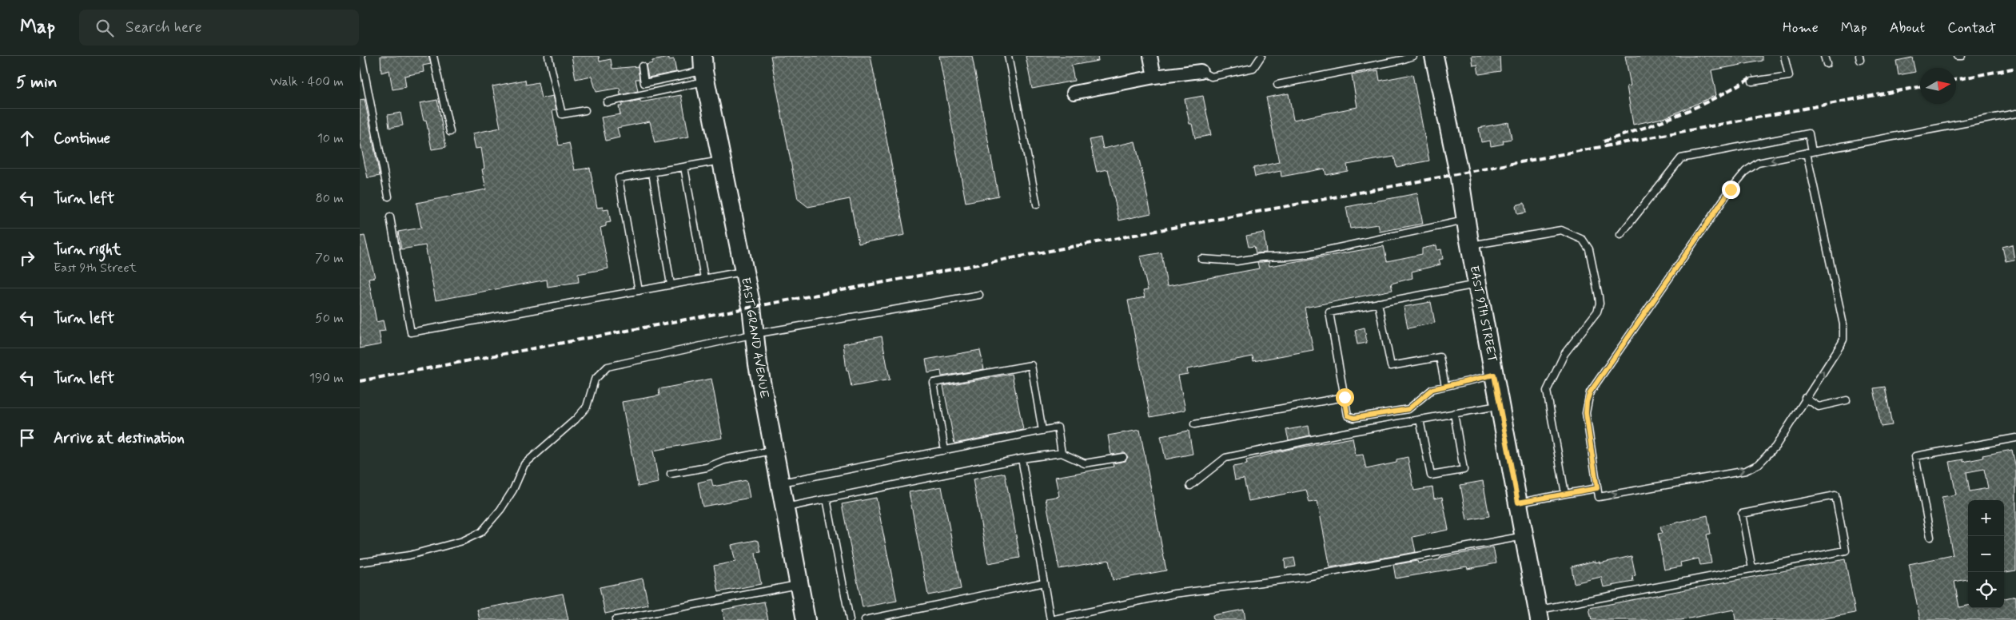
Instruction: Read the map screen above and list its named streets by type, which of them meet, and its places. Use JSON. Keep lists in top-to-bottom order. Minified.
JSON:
{"streets":{"street":["EAST 9TH STREET","EAST GRAND AVENUE"]},"north":"right","page":{"header":"Map","search":"Search here","nav":["Home","Map","About","Contact"],"heading":["5 min","Walk · 400 m"],"list":[["Continue","10 m"],["Turn left","80 m"],["Turn right","East 9th Street","70 m"],["Turn left","50 m"],["Turn left","190 m"],"Arrive at destination"],"map_buttons":["+","−"]}}
